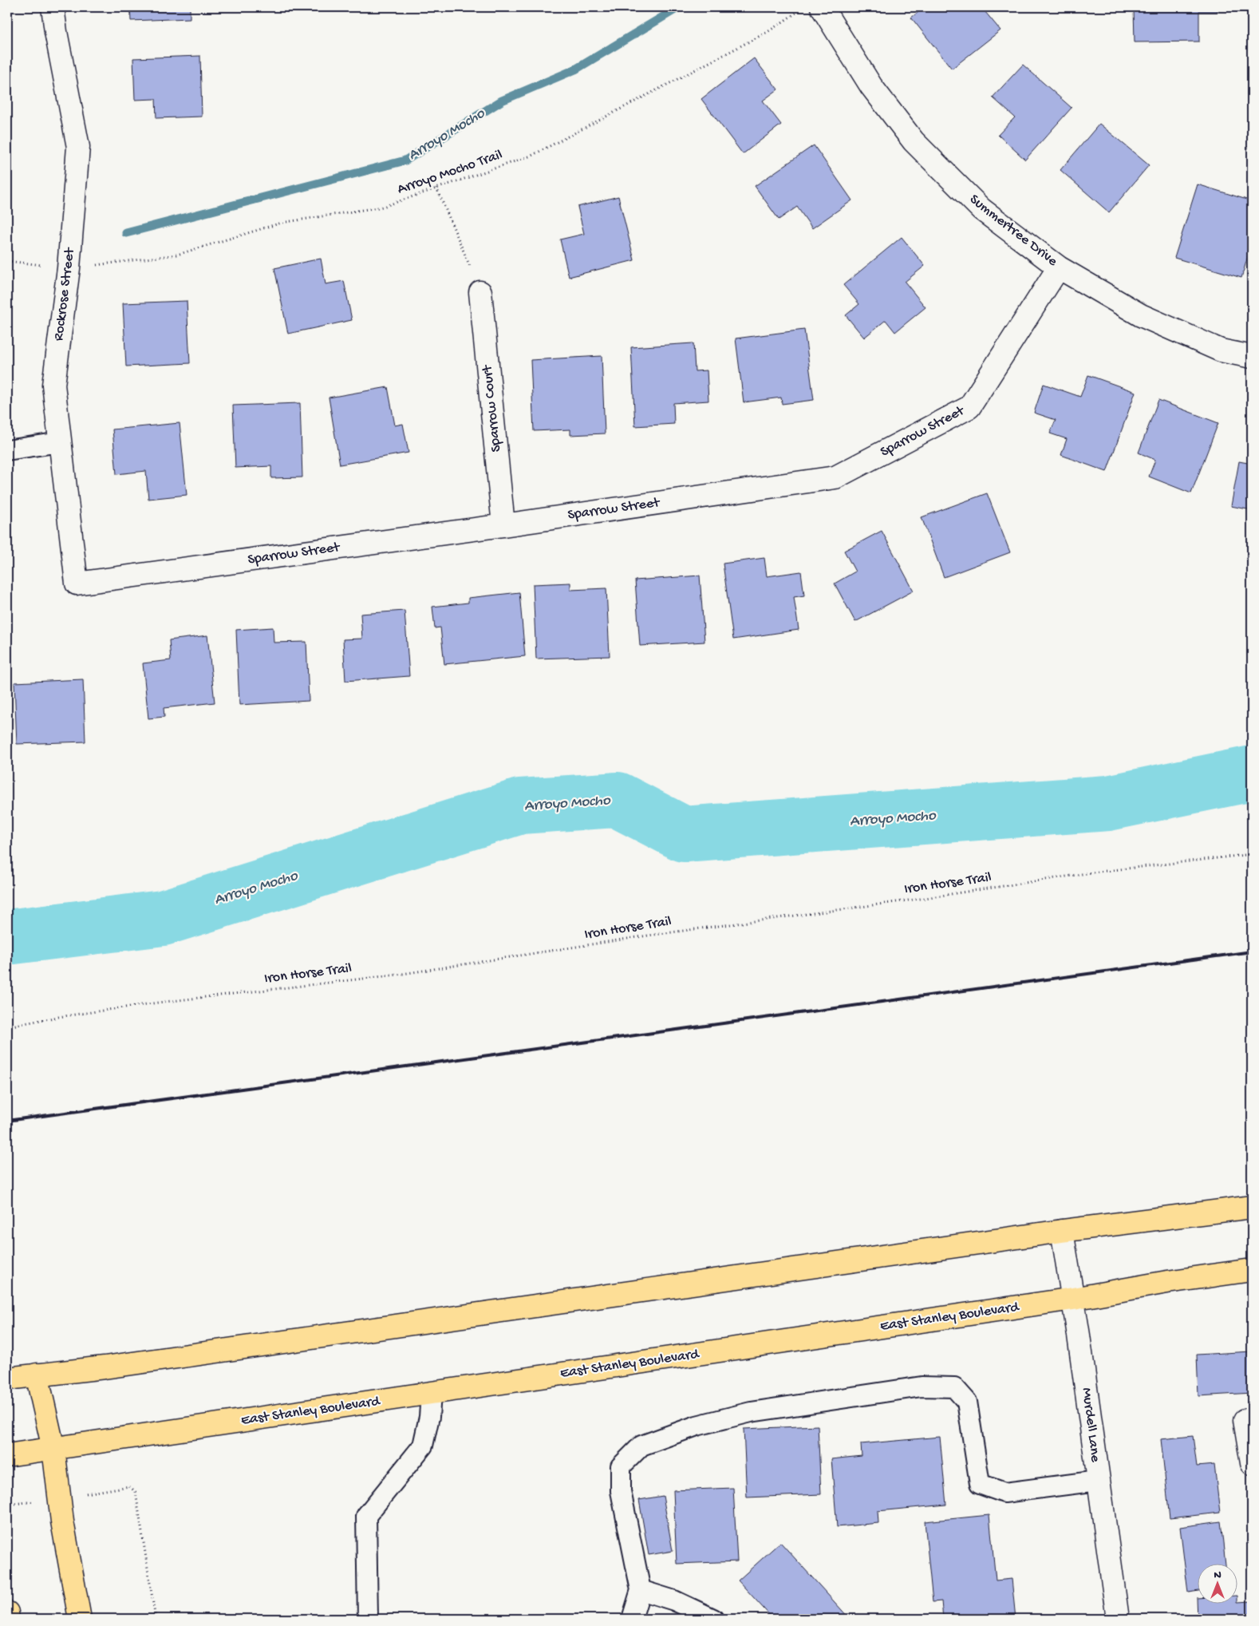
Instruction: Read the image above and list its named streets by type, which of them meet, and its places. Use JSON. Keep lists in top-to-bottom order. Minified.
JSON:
{"streets":{"main road":["East Stanley Boulevard"],"street":["Summertree Drive","Rockrose Street","Sparrow Court","Sparrow Street","Murdell Lane"],"path":["Arroyo Mocho Trail","Iron Horse Trail"]},"crossings":[["Arroyo Mocho Trail","Rockrose Street"],["Summertree Drive","Sparrow Street"],["Rockrose Street","Sparrow Street"],["Sparrow Court","Sparrow Street"],["East Stanley Boulevard","Murdell Lane"]],"water":["Arroyo Mocho"],"north":"top"}
